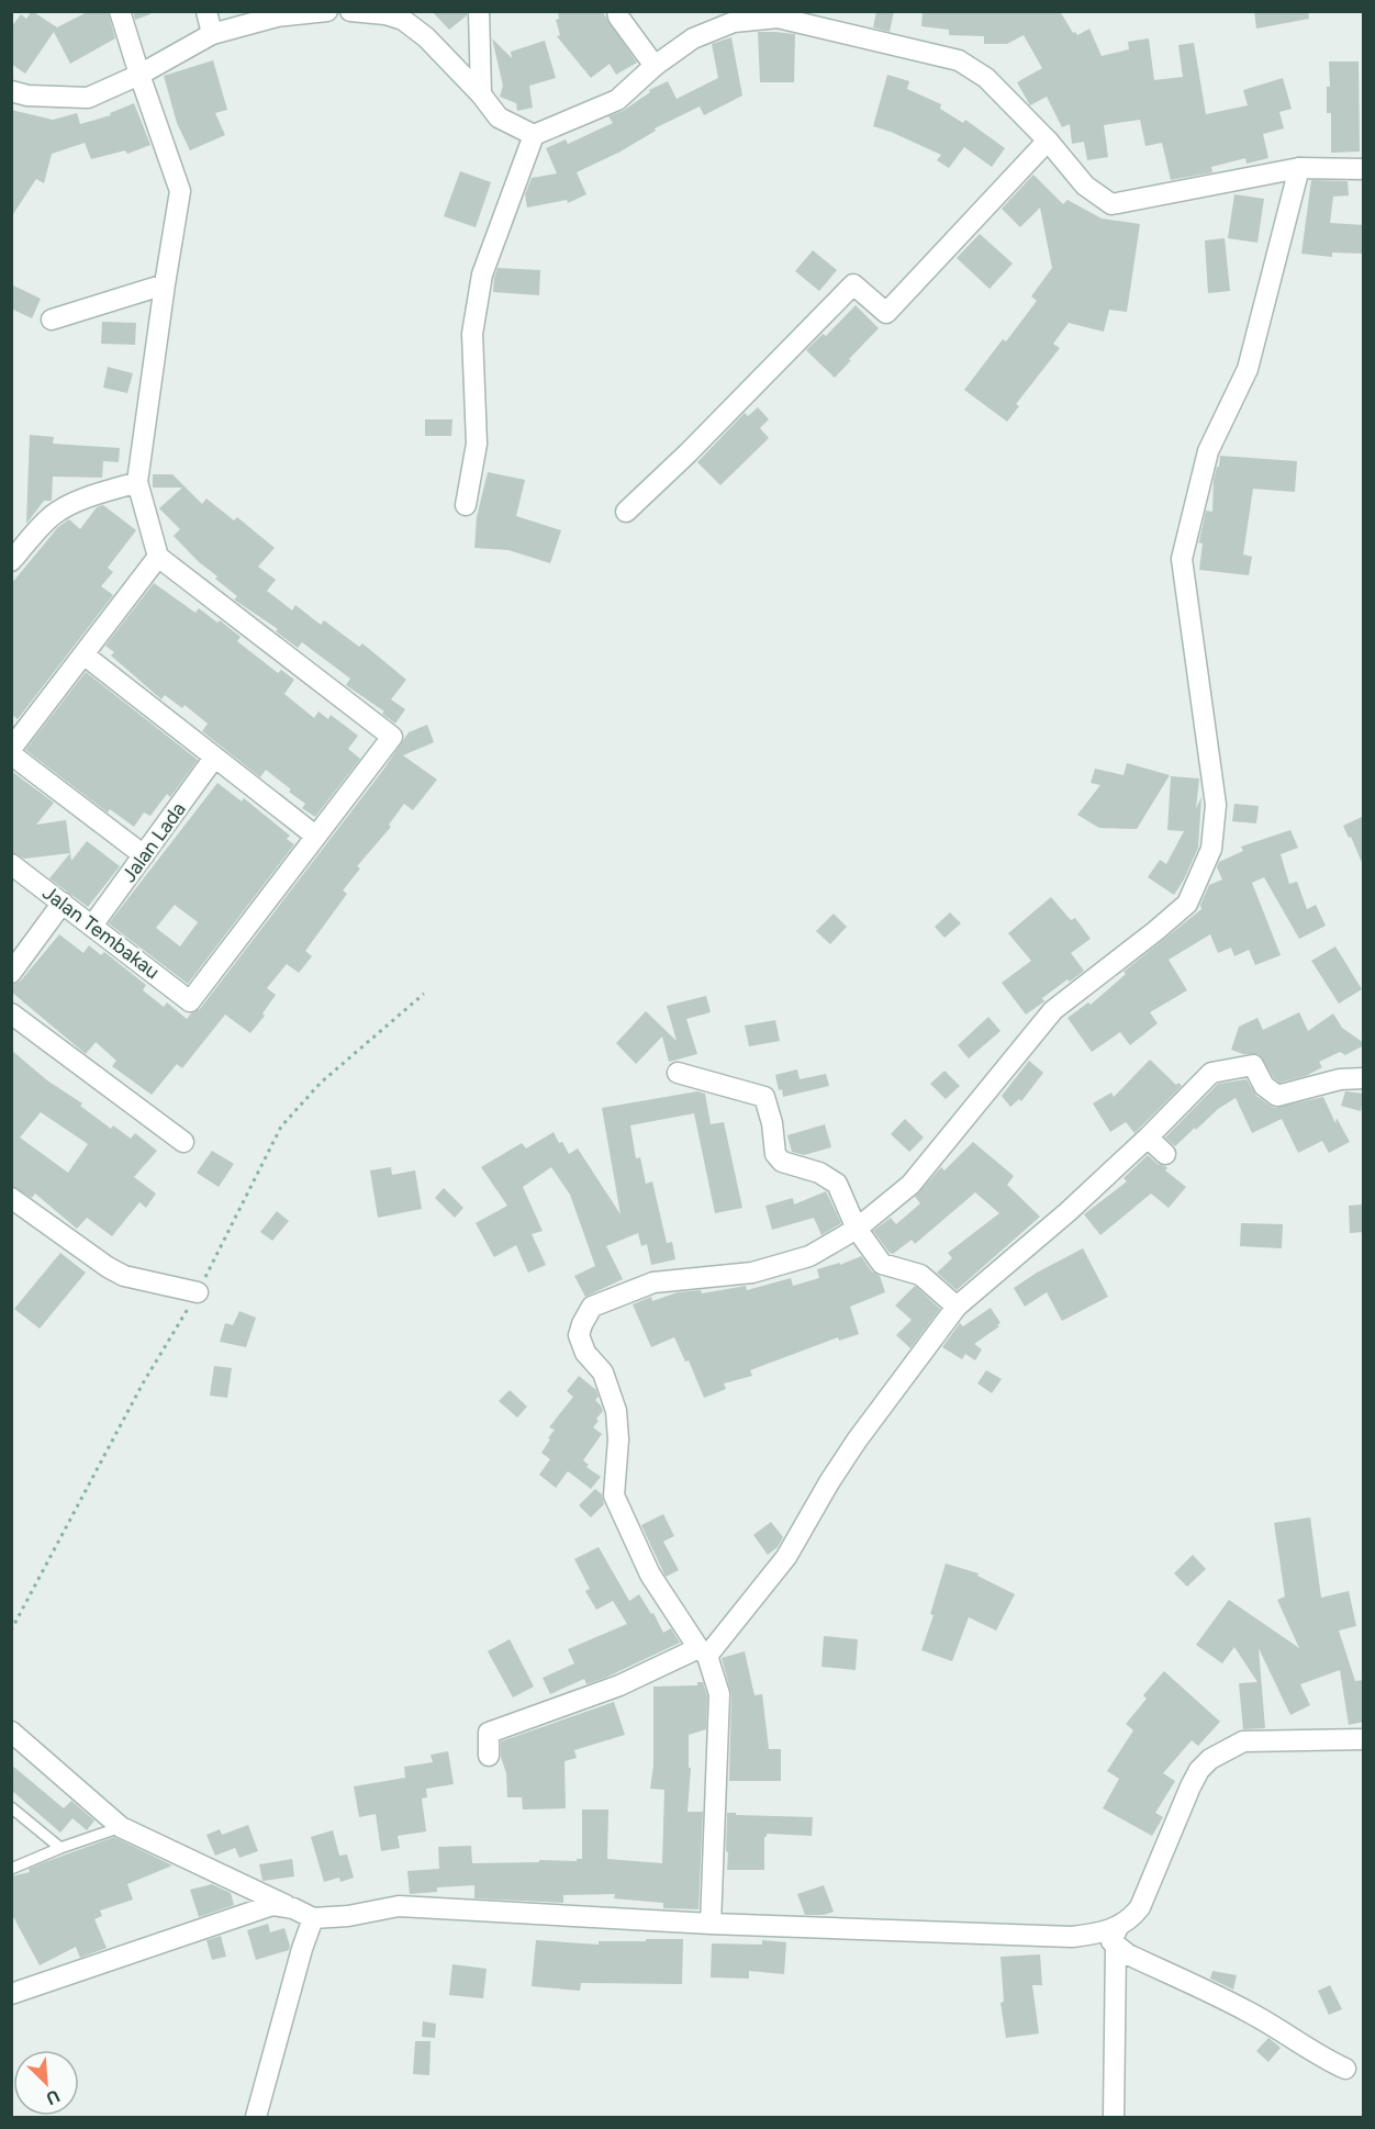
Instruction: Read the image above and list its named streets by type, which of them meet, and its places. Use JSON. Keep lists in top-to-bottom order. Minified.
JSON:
{"streets":{"street":["Jalan Lada","Jalan Tembakau"]},"crossings":[["Jalan Lada","Jalan Tembakau"]],"north":"bottom right"}
